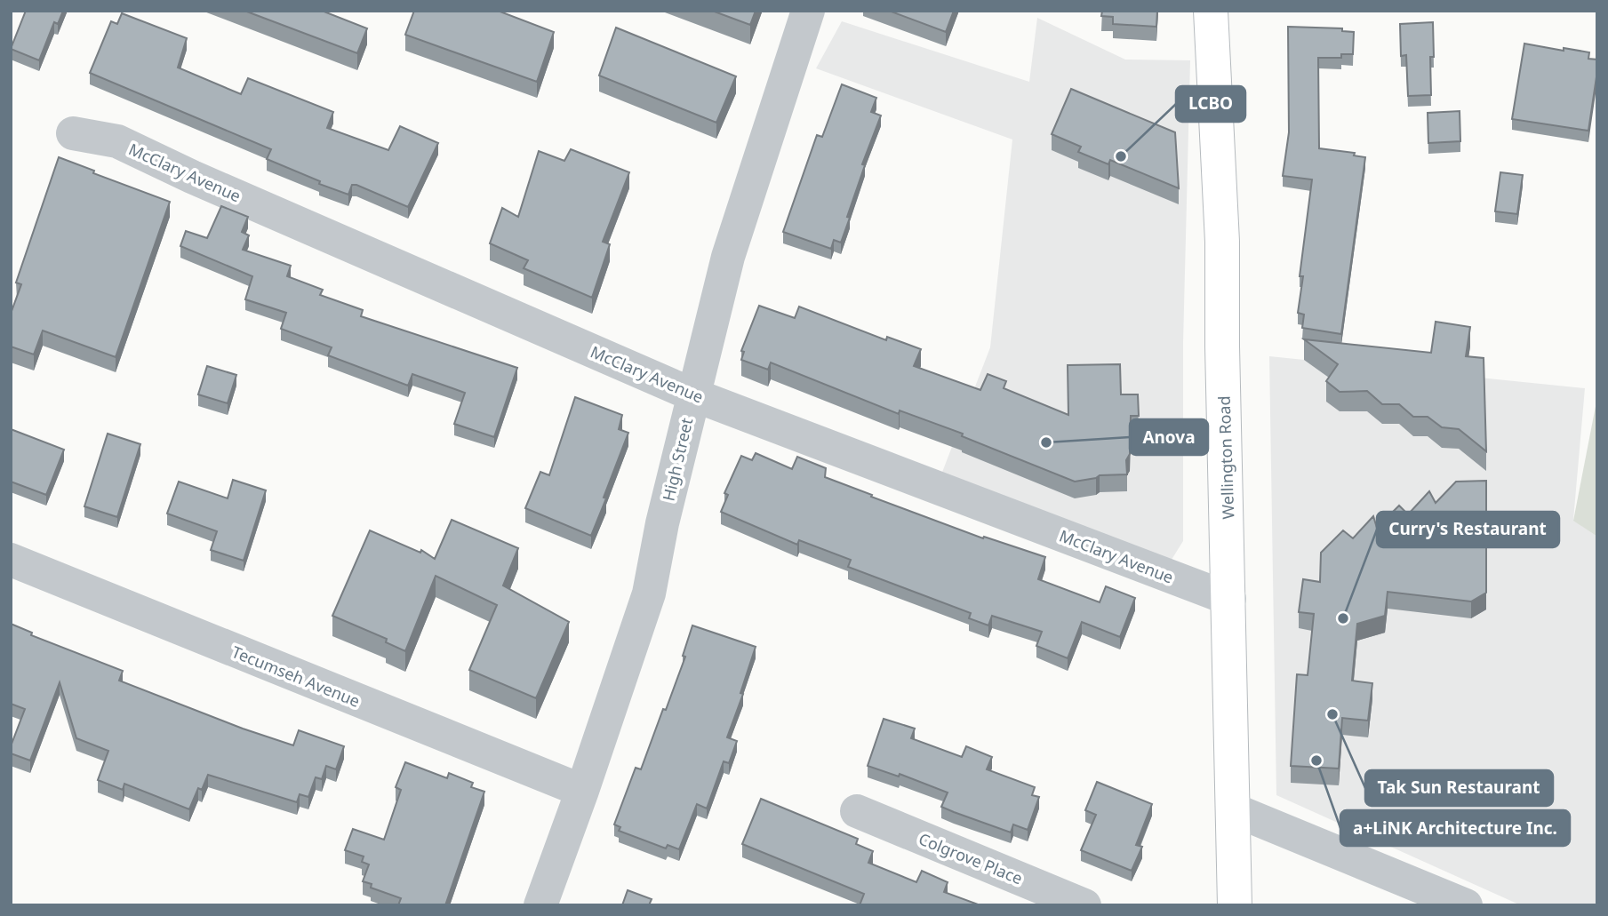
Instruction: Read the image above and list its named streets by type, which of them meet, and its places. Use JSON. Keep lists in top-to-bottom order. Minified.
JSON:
{"streets":{"main road":["Wellington Road"],"street":["McClary Avenue","High Street","Tecumseh Avenue","Colgrove Place"]},"crossings":[["McClary Avenue","Wellington Road"],["McClary Avenue","High Street"],["High Street","Tecumseh Avenue"]],"places":["LCBO","Anova","Curry's Restaurant","Tak Sun Restaurant","a+LiNK Architecture Inc."]}
